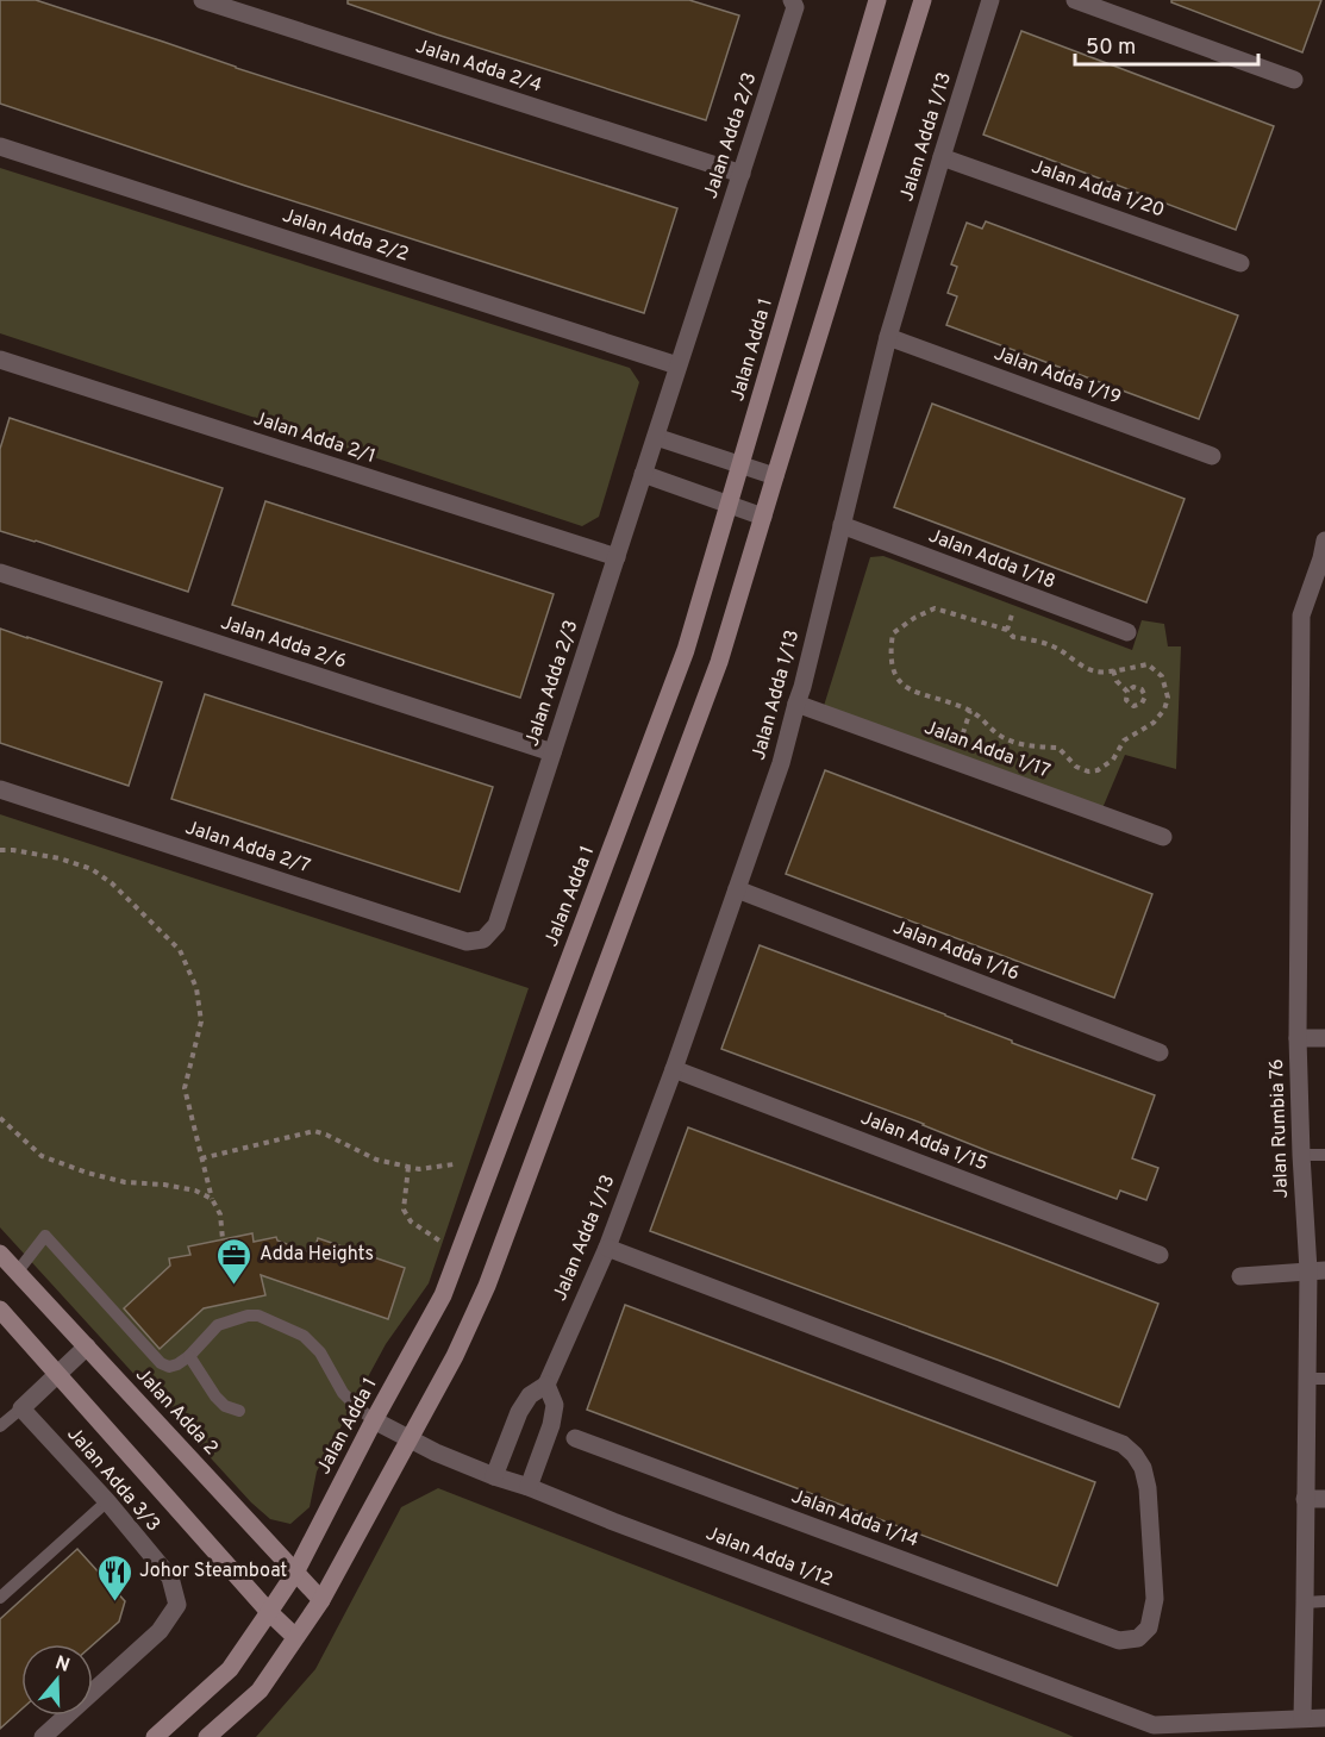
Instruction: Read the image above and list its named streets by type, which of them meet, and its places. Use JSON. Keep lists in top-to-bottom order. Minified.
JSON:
{"streets":{"street":["Jalan Adda 2/4","Jalan Adda 2/3","Jalan Adda 1/13","Jalan Adda 1/20","Jalan Adda 2/2","Jalan Adda 1","Jalan Adda 1/19","Jalan Adda 2/1","Jalan Adda 1/18","Jalan Adda 2/6","Jalan Adda 1/17","Jalan Adda 2/7","Jalan Adda 1/16","Jalan Rumbia 76","Jalan Adda 1/15","Jalan Adda 2","Jalan Adda 3/3","Jalan Adda 1/14","Jalan Adda 1/12"]},"crossings":[["Jalan Adda 2/4","Jalan Adda 2/3"],["Jalan Adda 2/3","Jalan Adda 2/2"],["Jalan Adda 2/3","Jalan Adda 2/1"],["Jalan Adda 2/3","Jalan Adda 2/6"],["Jalan Adda 2/3","Jalan Adda 2/7"],["Jalan Adda 1/13","Jalan Adda 1/20"],["Jalan Adda 1/13","Jalan Adda 1/19"],["Jalan Adda 1/13","Jalan Adda 1/18"],["Jalan Adda 1/13","Jalan Adda 1/17"],["Jalan Adda 1/13","Jalan Adda 1/16"],["Jalan Adda 1/13","Jalan Adda 1/15"],["Jalan Adda 1/13","Jalan Adda 1/14"],["Jalan Adda 1","Jalan Adda 2"],["Jalan Adda 1","Jalan Adda 1/12"],["Jalan Rumbia 76","Jalan Adda 1/12"]],"places":{"office":["Adda Heights"],"restaurant":["Johor Steamboat"]},"scale_bar":"50 m","north":"top"}
